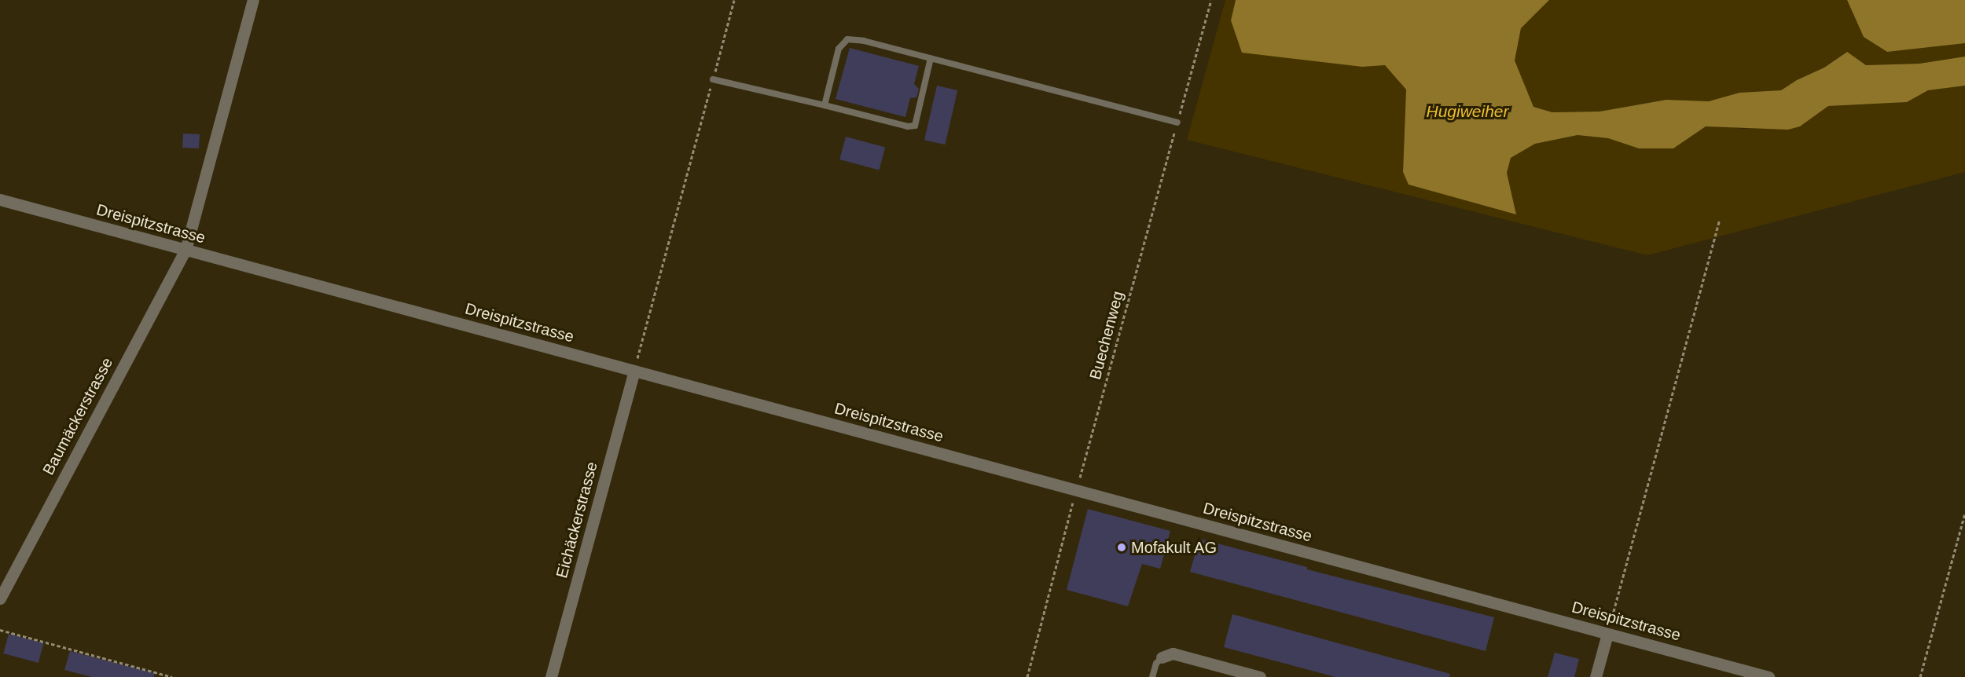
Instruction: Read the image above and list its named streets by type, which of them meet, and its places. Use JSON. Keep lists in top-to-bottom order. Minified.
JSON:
{"streets":{"street":["Dreispitzstrasse","Baumäckerstrasse","Eichäckerstrasse"],"path":["Buechenweg"]},"crossings":[["Dreispitzstrasse","Buechenweg"],["Dreispitzstrasse","Baumäckerstrasse"],["Dreispitzstrasse","Eichäckerstrasse"]],"water":["Hugiweiher"],"places":["Mofakult AG"]}
